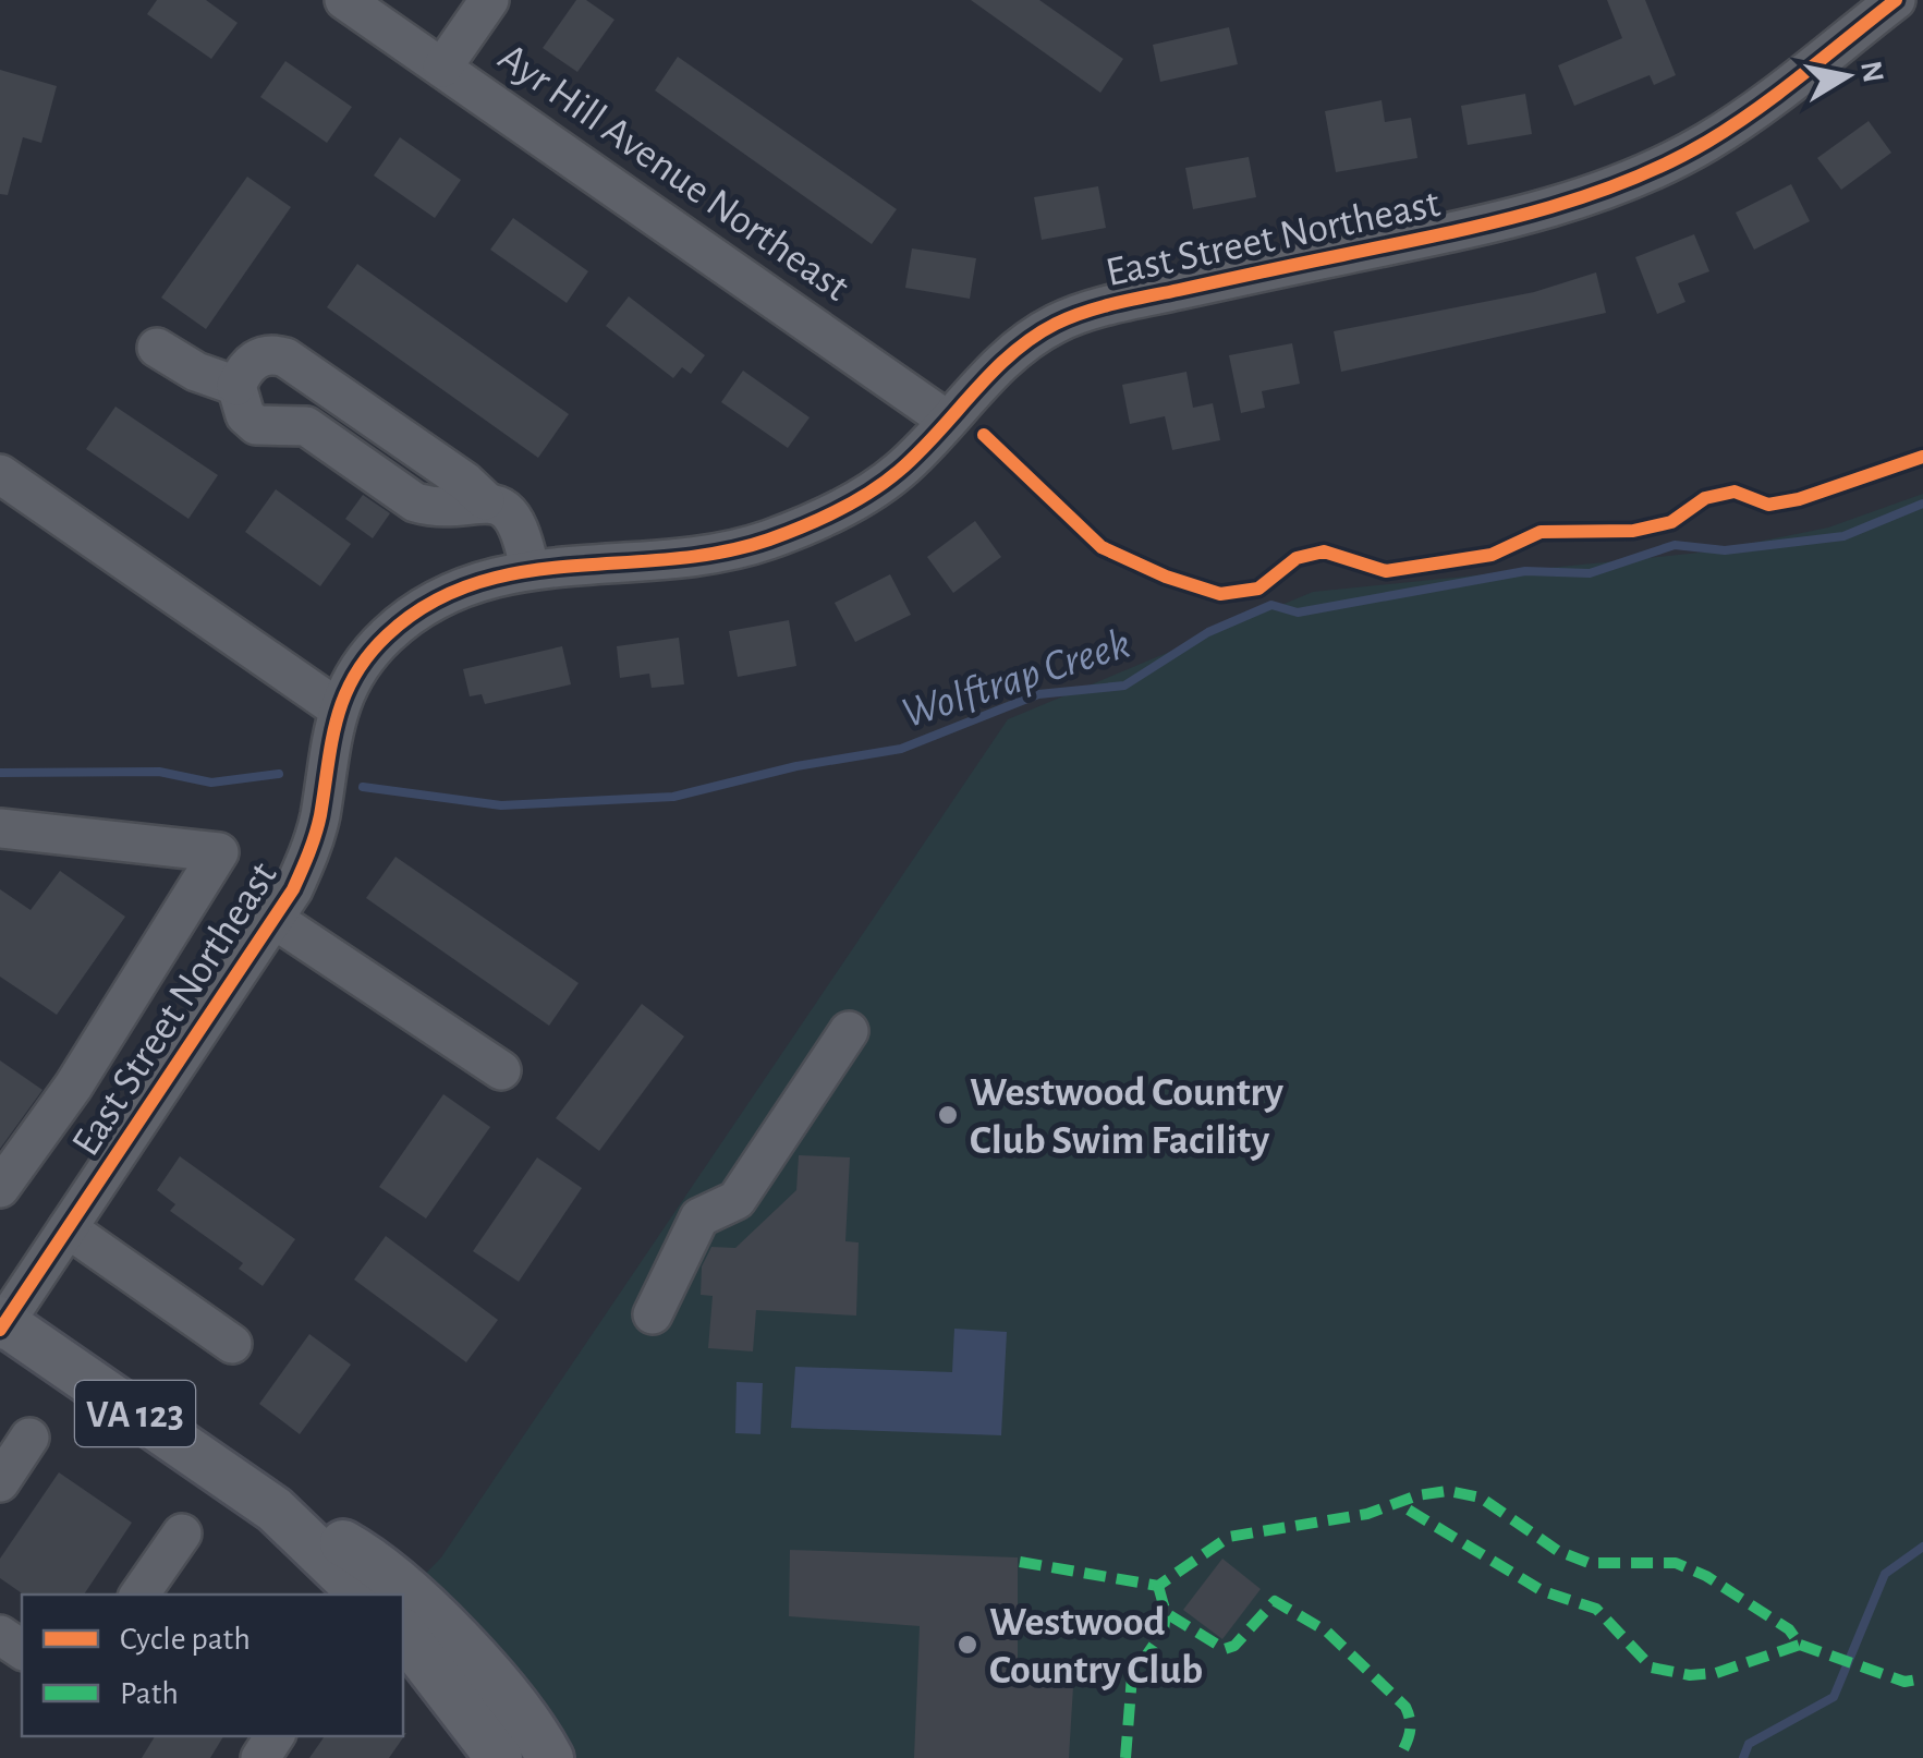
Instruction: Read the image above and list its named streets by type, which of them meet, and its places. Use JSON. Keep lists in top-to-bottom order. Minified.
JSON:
{"streets":{"main road":["VA 123"],"street":["Ayr Hill Avenue Northeast","East Street Northeast"]},"crossings":[["Ayr Hill Avenue Northeast","East Street Northeast"],["East Street Northeast","VA 123"]],"water":["Wolftrap Creek"],"places":["Westwood Country Club Swim Facility","Westwood Country Club"],"legend":["Cycle path","Path"],"north":"right"}
